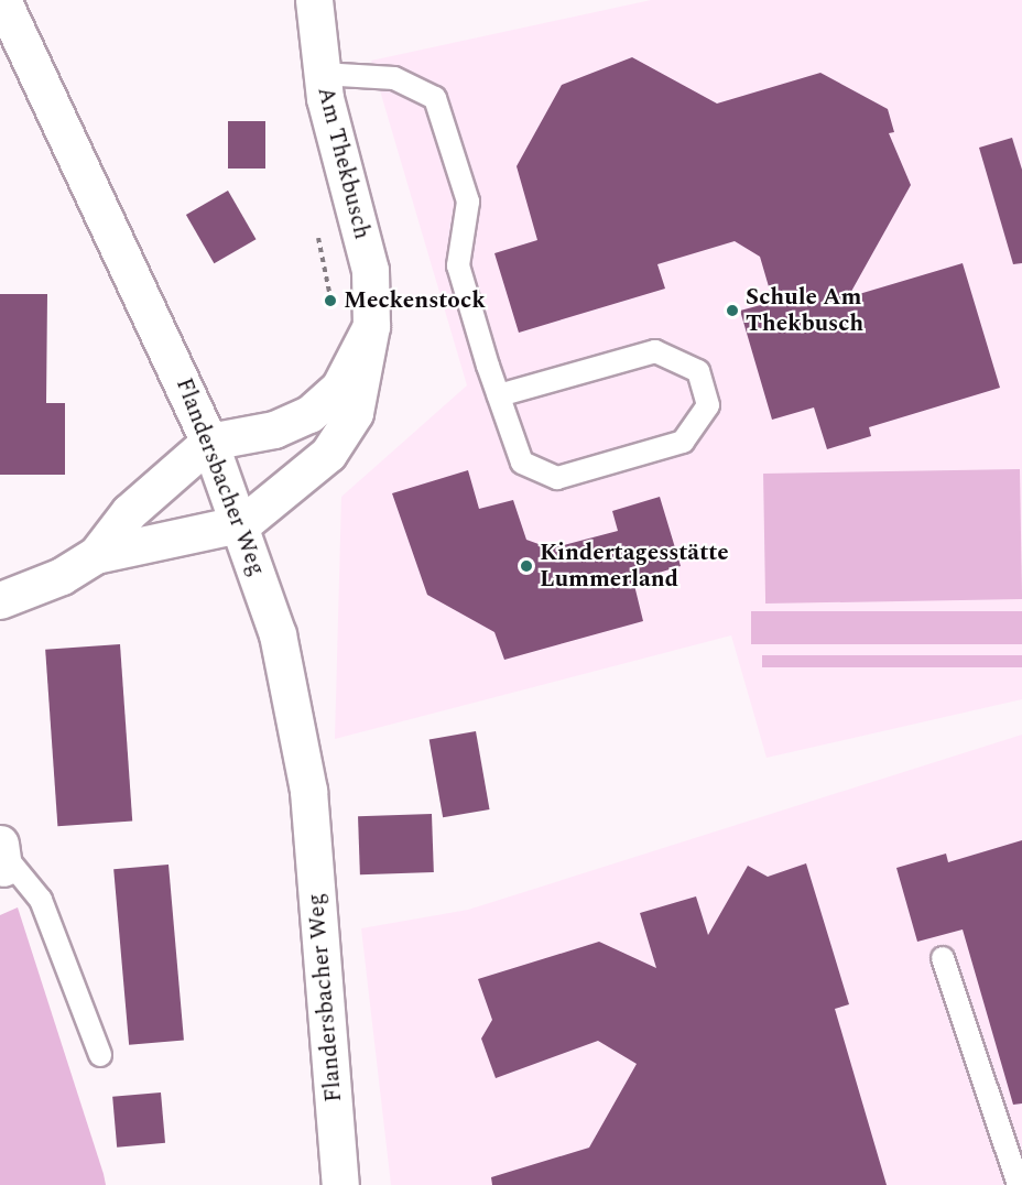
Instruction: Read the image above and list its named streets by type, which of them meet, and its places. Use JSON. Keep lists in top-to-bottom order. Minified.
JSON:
{"streets":{"main road":["Am Thekbusch","Flandersbacher Weg"]},"crossings":[["Am Thekbusch","Flandersbacher Weg"]],"places":["Meckenstock","Schule Am Thekbusch","Kindertagesstätte Lummerland"]}
